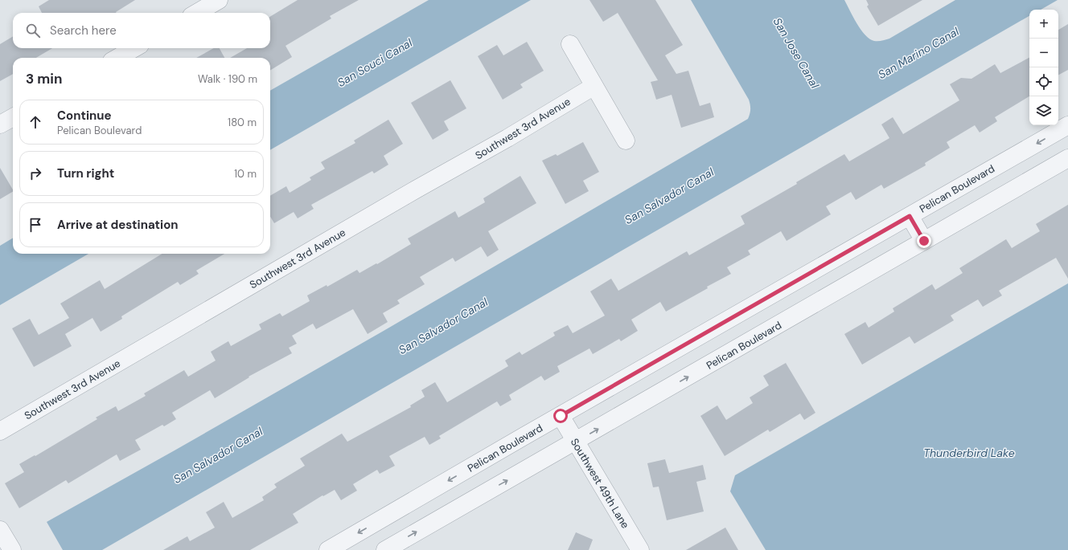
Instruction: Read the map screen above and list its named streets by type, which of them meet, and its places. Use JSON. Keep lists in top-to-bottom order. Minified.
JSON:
{"streets":{"street":["Southwest 3rd Avenue","Pelican Boulevard","Southwest 49th Lane"]},"crossings":[["Pelican Boulevard","Southwest 49th Lane"]],"water":["San Jose Canal","San Marino Canal","San Souci Canal","San Salvador Canal","Thunderbird Lake"],"page":{"map_buttons":["+","−"],"search":"Search here","heading":["3 min","Walk · 190 m"],"list":[["Continue","Pelican Boulevard","180 m"],["Turn right","10 m"],"Arrive at destination"]}}
